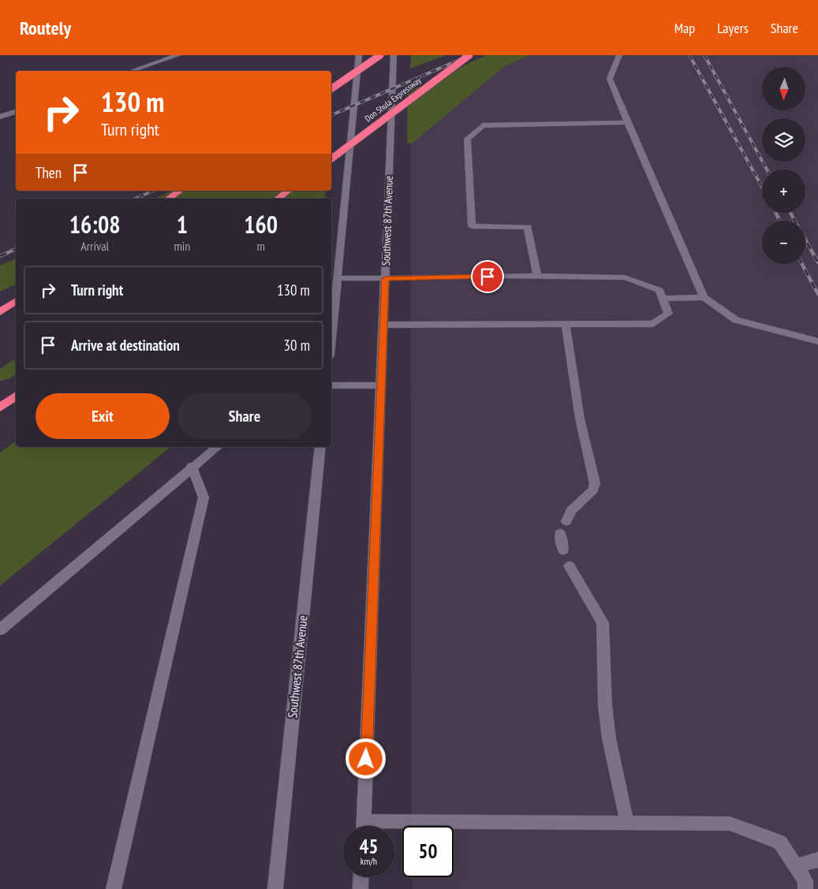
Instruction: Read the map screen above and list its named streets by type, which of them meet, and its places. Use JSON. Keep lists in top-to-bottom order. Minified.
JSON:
{"streets":{"highway":["Don Shula Expressway"],"main road":["Southwest 87th Avenue"]},"north":"bottom","page":{"header":"Routely","nav":["Map","Layers","Share"],"map_buttons":["+","−"],"turn":["130 m","Turn right"],"then":"Then","eta":["16:08","Arrival","1","min","160","m"],"list":[{"name":"Turn right","value":"130 m"},{"name":"Arrive at destination","value":"30 m"}],"buttons":["Exit","Share"],"speed":"45 km/h","limit":"50"}}
